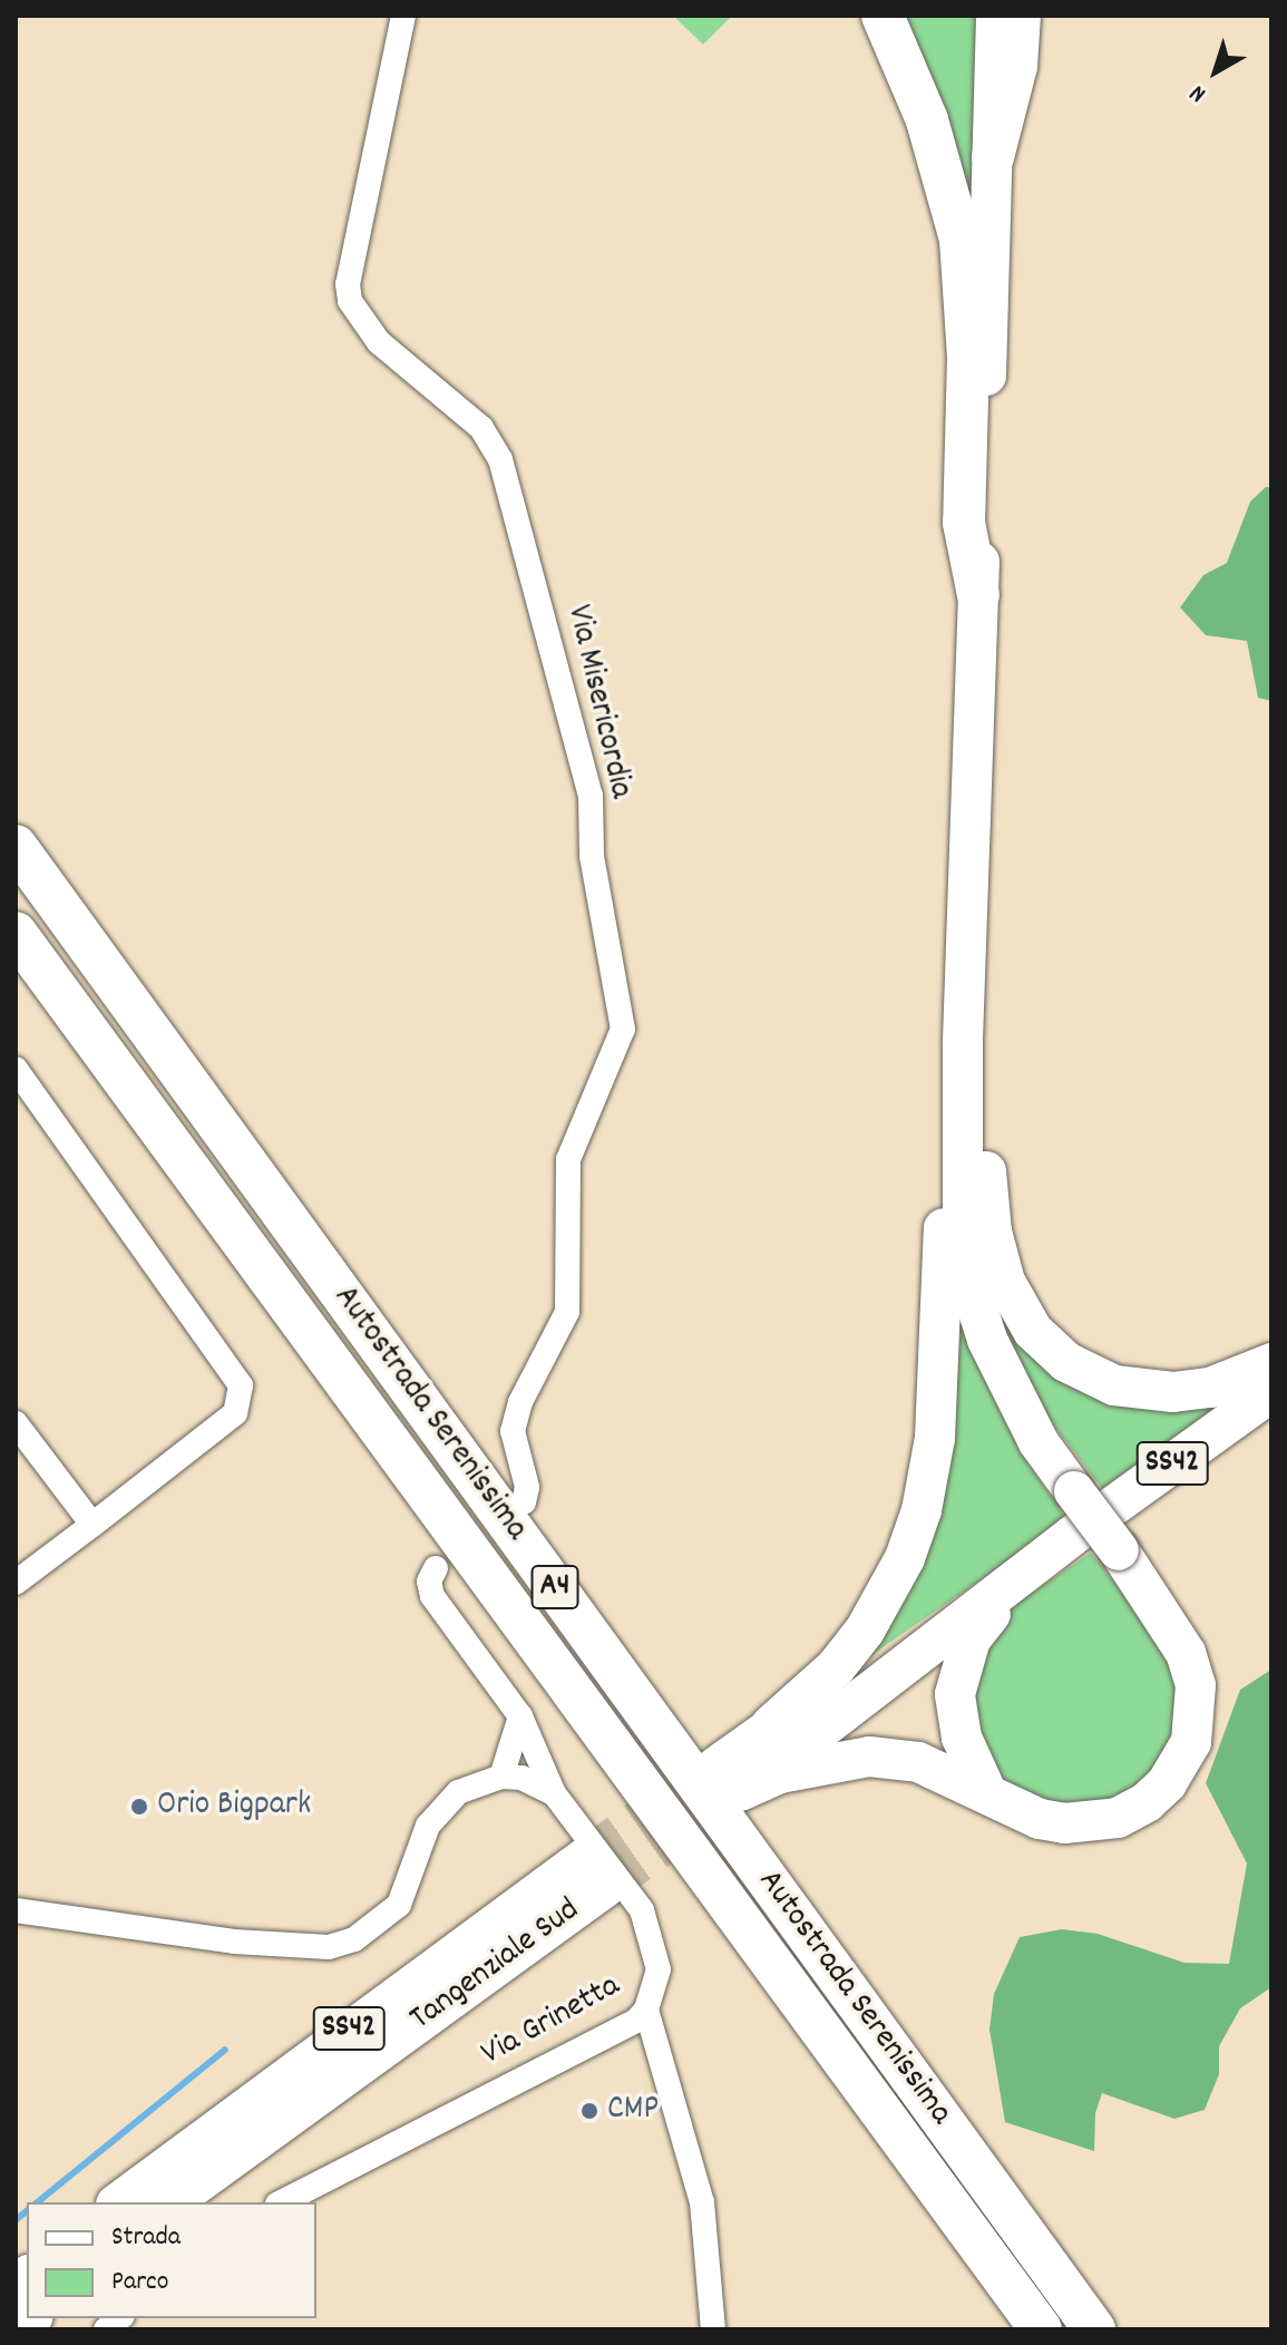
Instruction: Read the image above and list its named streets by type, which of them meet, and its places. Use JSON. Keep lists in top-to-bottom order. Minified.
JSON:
{"streets":{"highway":["Autostrada Serenissima","SS42","A4","Tangenziale Sud"],"street":["Via Misericordia","Via Grinetta"]},"places":["Orio Bigpark","CMP"],"legend":["Strada","Parco"],"north":"bottom left"}
